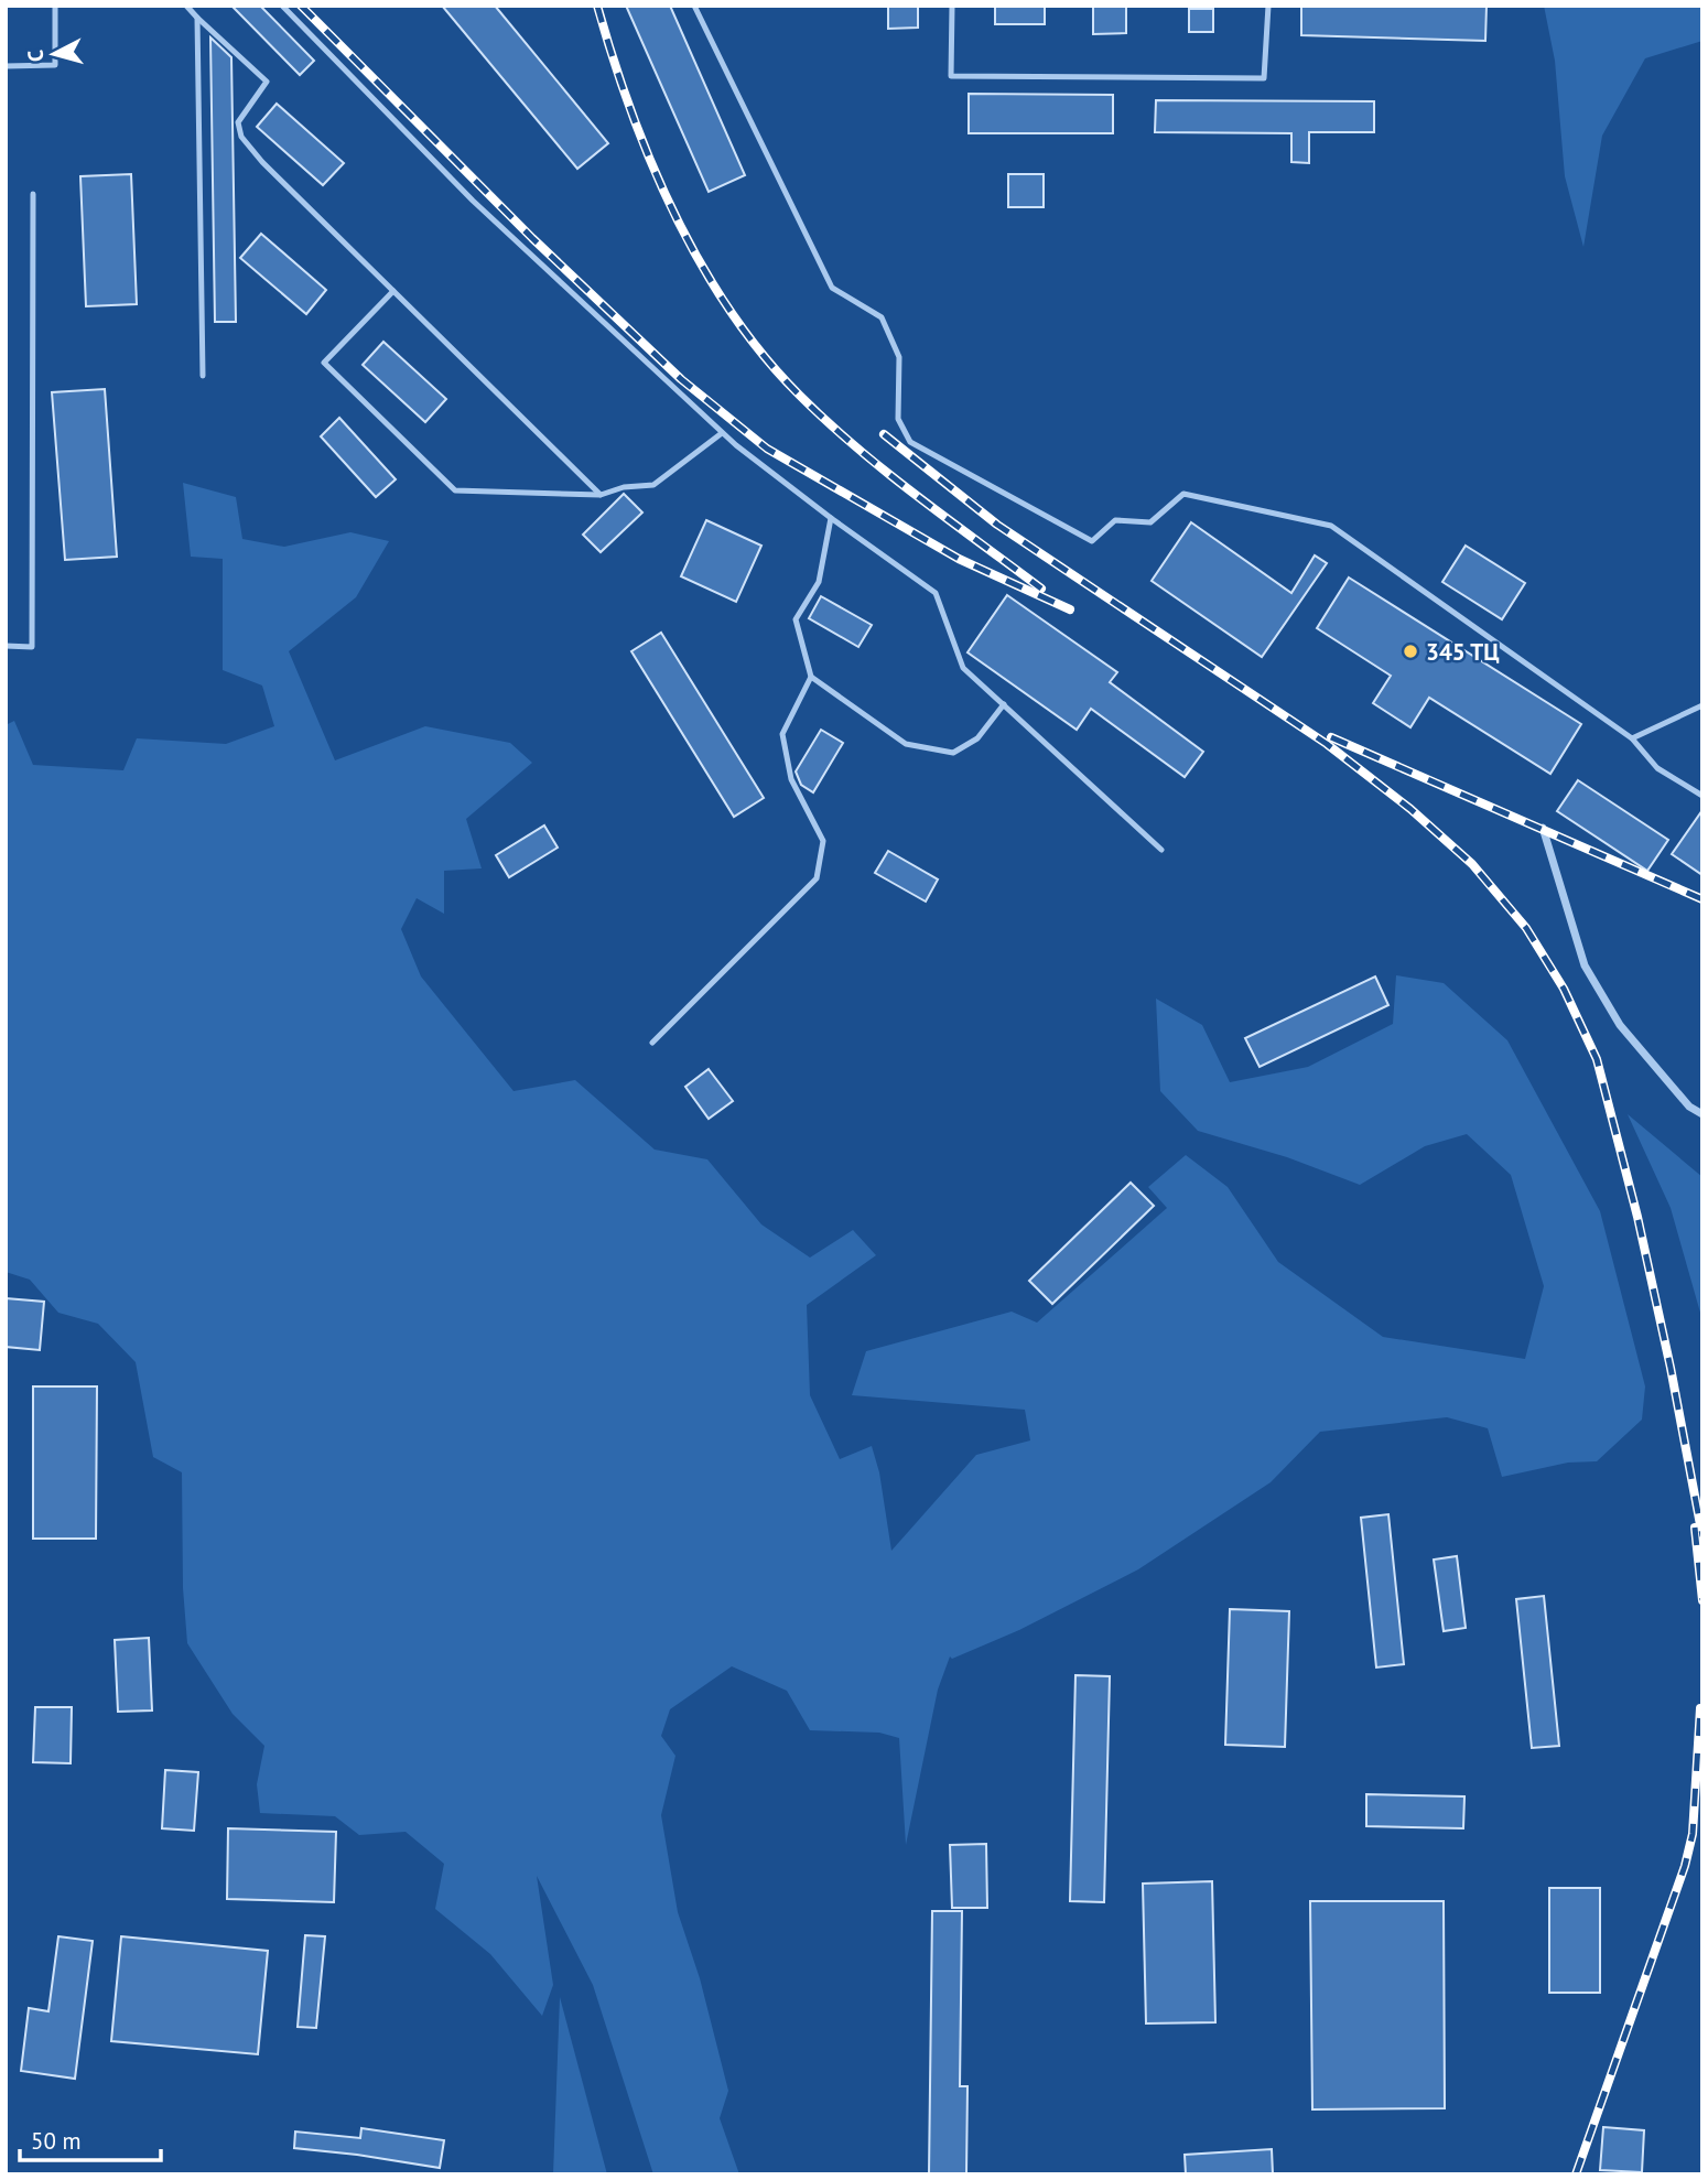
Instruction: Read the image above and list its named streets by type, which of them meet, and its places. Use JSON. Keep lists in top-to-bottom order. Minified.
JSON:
{"places":["345 ТЦ"],"scale_bar":"50 m","north":"left"}
